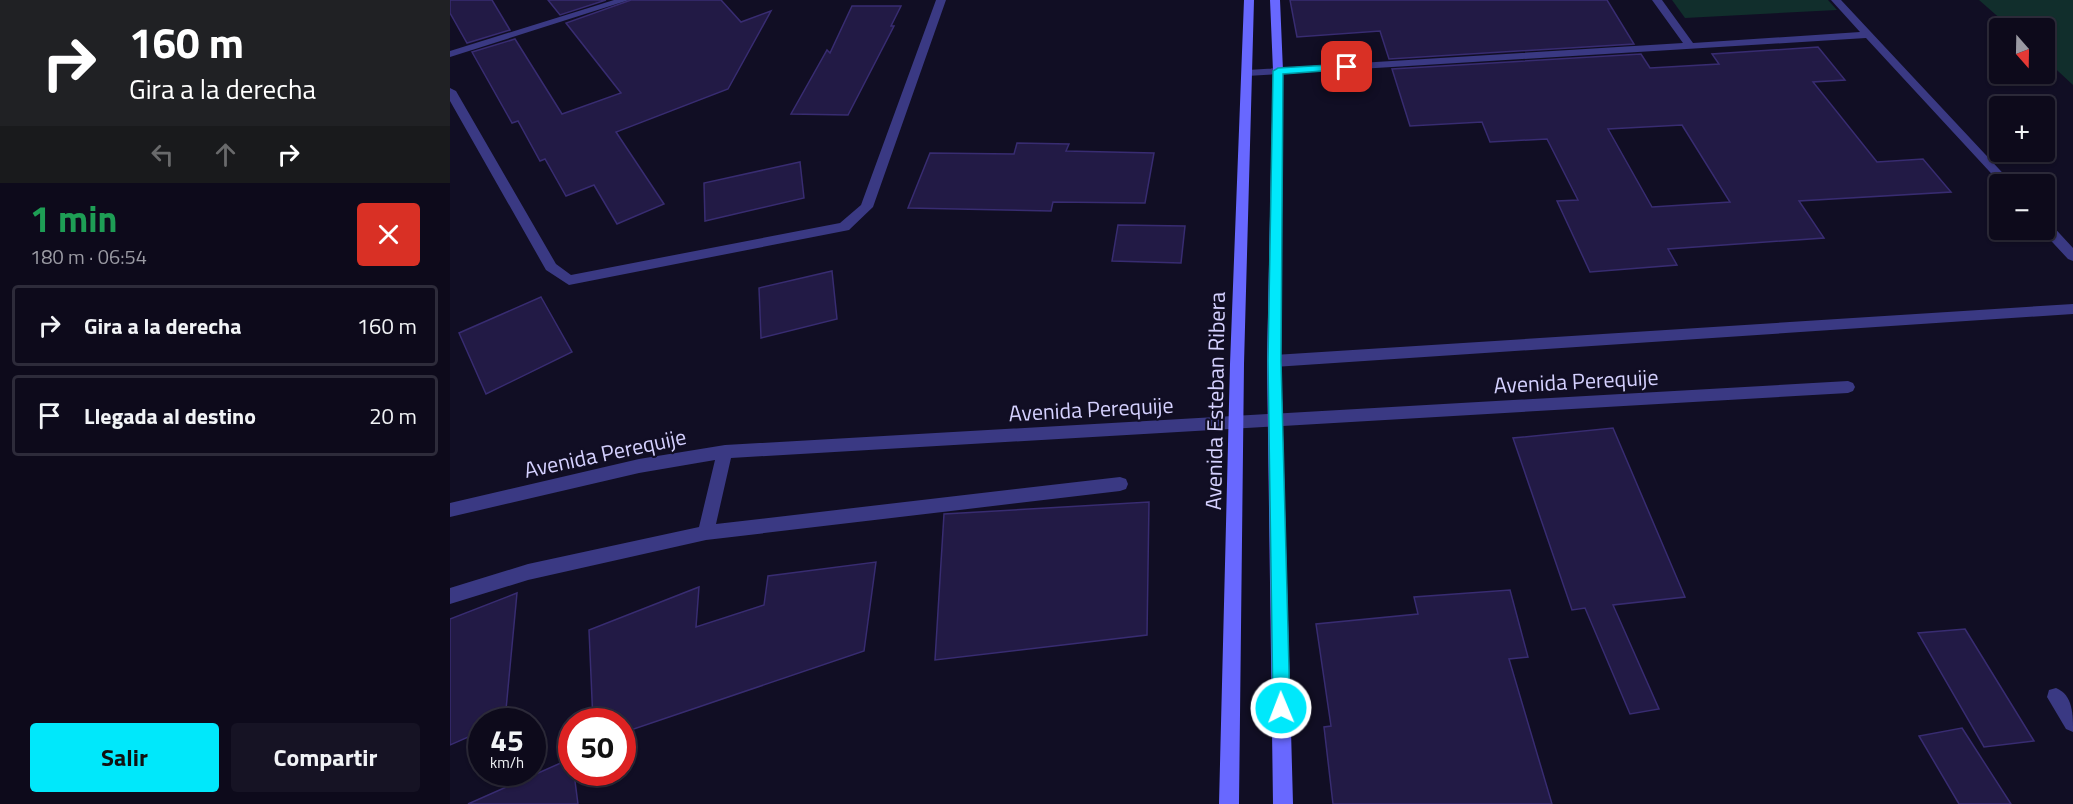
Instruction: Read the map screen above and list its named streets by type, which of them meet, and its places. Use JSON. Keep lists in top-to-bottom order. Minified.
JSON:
{"streets":{"main road":["Avenida Esteban Ribera"],"street":["Avenida Perequije"]},"crossings":[["Avenida Perequije","Avenida Esteban Ribera"]],"north":"bottom","page":{"turn":["160 m","Gira a la derecha"],"map_buttons":["+","−"],"heading":["1 min","180 m · 06:54"],"list":[{"name":"Gira a la derecha","value":"160 m"},{"name":"Llegada al destino","value":"20 m"}],"speed":"45 km/h","limit":"50","buttons":["Salir","Compartir"]}}
